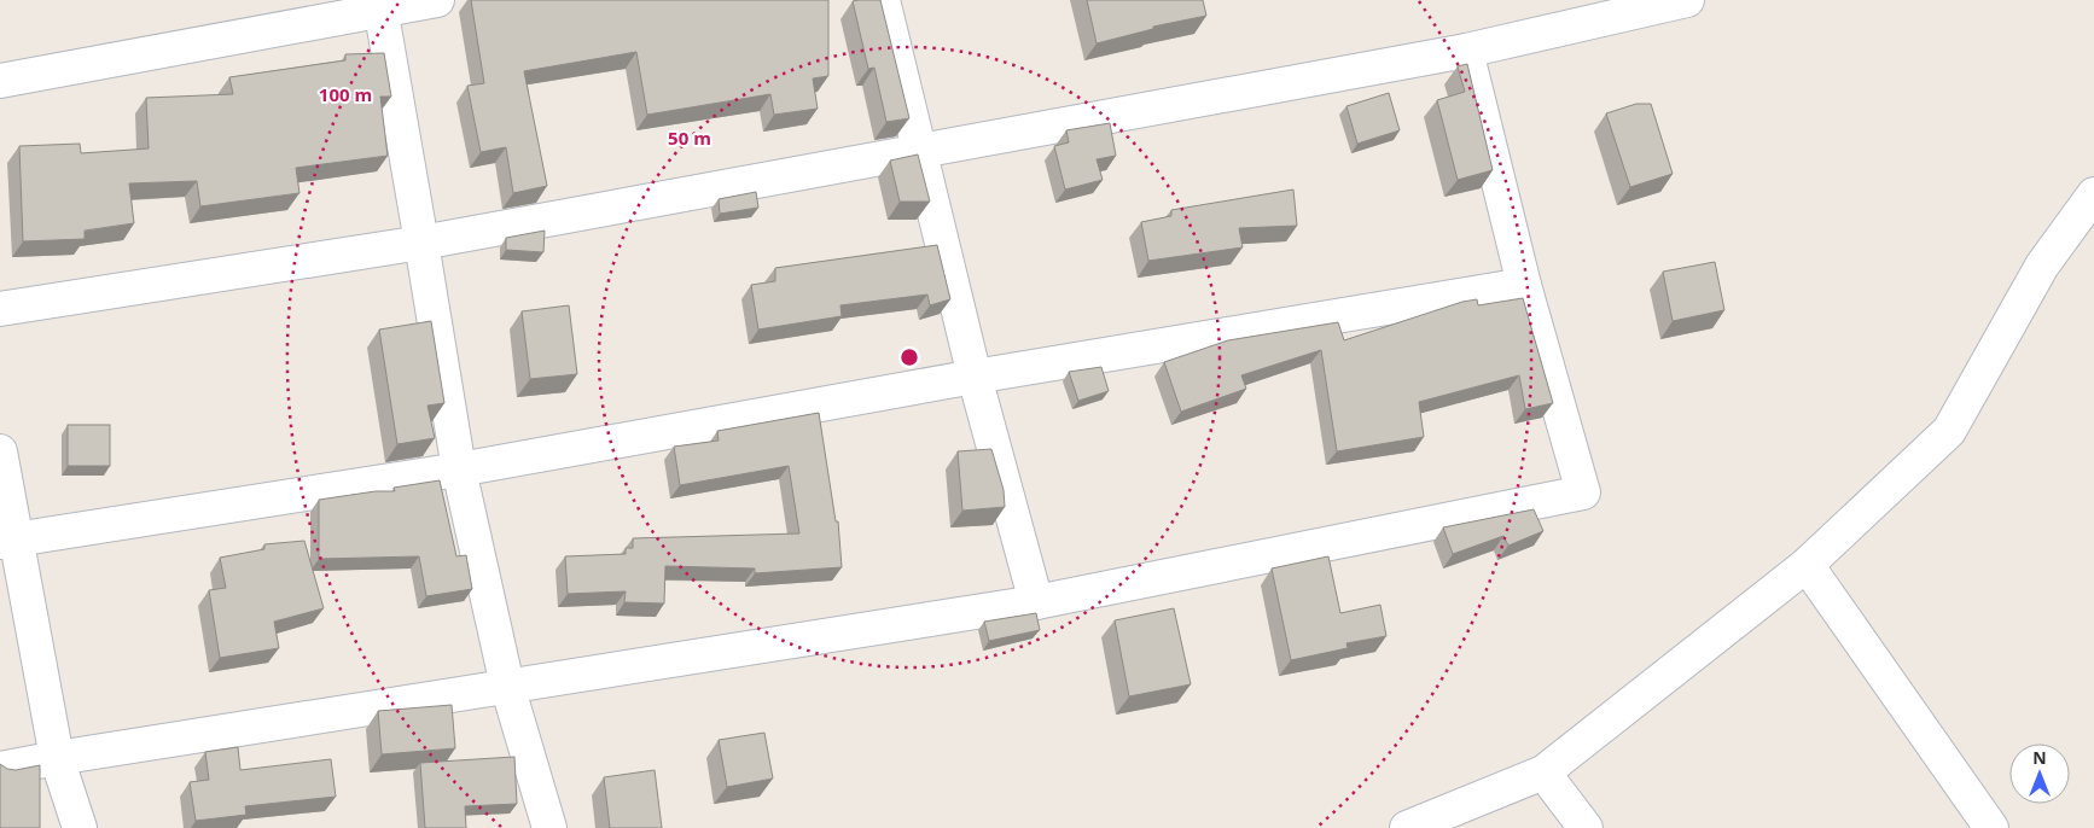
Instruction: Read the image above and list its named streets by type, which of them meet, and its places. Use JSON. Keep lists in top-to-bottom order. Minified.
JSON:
{"north":"top","rings":["100 m","50 m"]}
